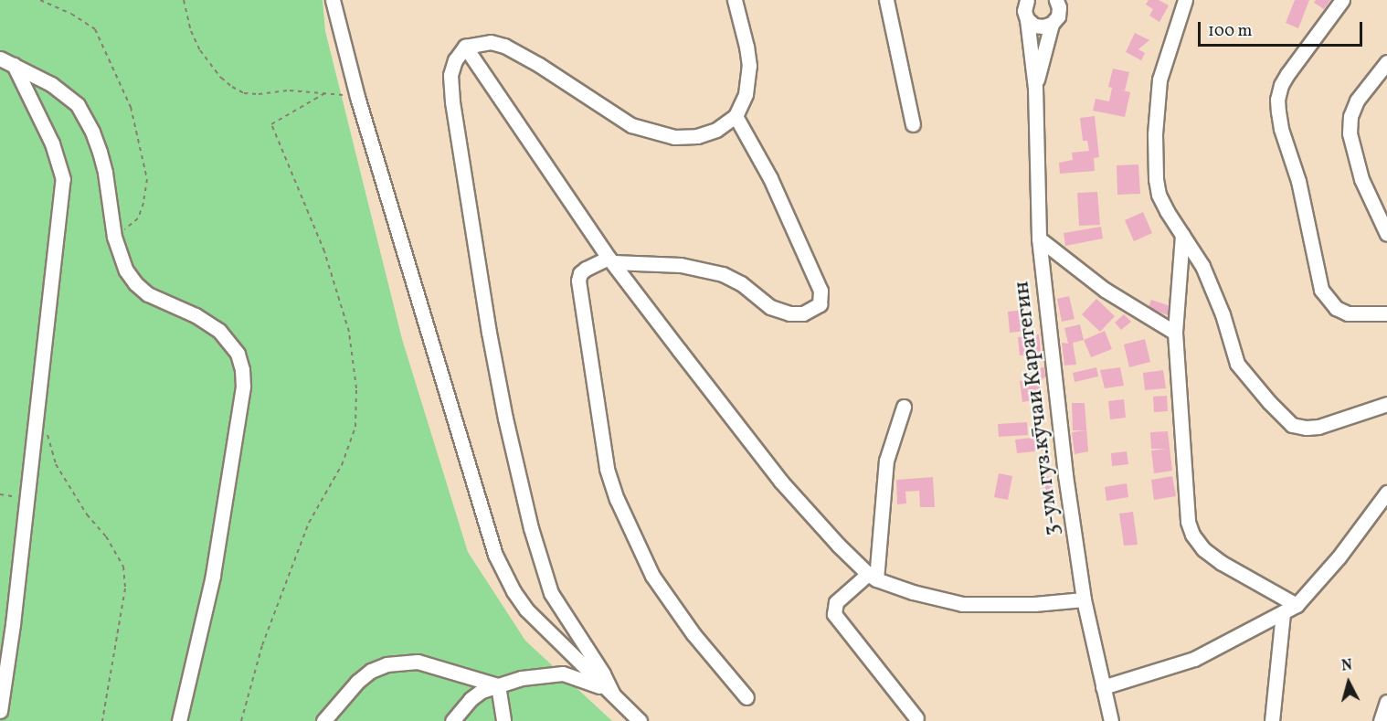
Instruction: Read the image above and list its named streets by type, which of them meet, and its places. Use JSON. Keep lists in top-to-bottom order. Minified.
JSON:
{"streets":{"street":["3-ум гуз.кӯчаи Каратегин"]},"scale_bar":"100 m","north":"top"}
